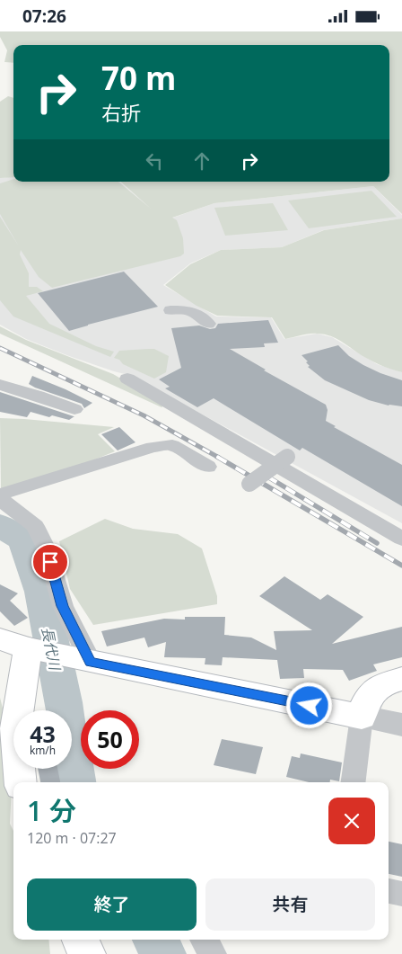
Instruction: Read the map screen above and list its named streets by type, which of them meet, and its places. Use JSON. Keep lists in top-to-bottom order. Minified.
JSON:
{"water":["長代川"],"page":{"status":"07:26","turn":["70 m","右折"],"speed":"43 km/h","limit":"50","heading":["1 分","120 m · 07:27"],"buttons":["終了","共有"]}}
